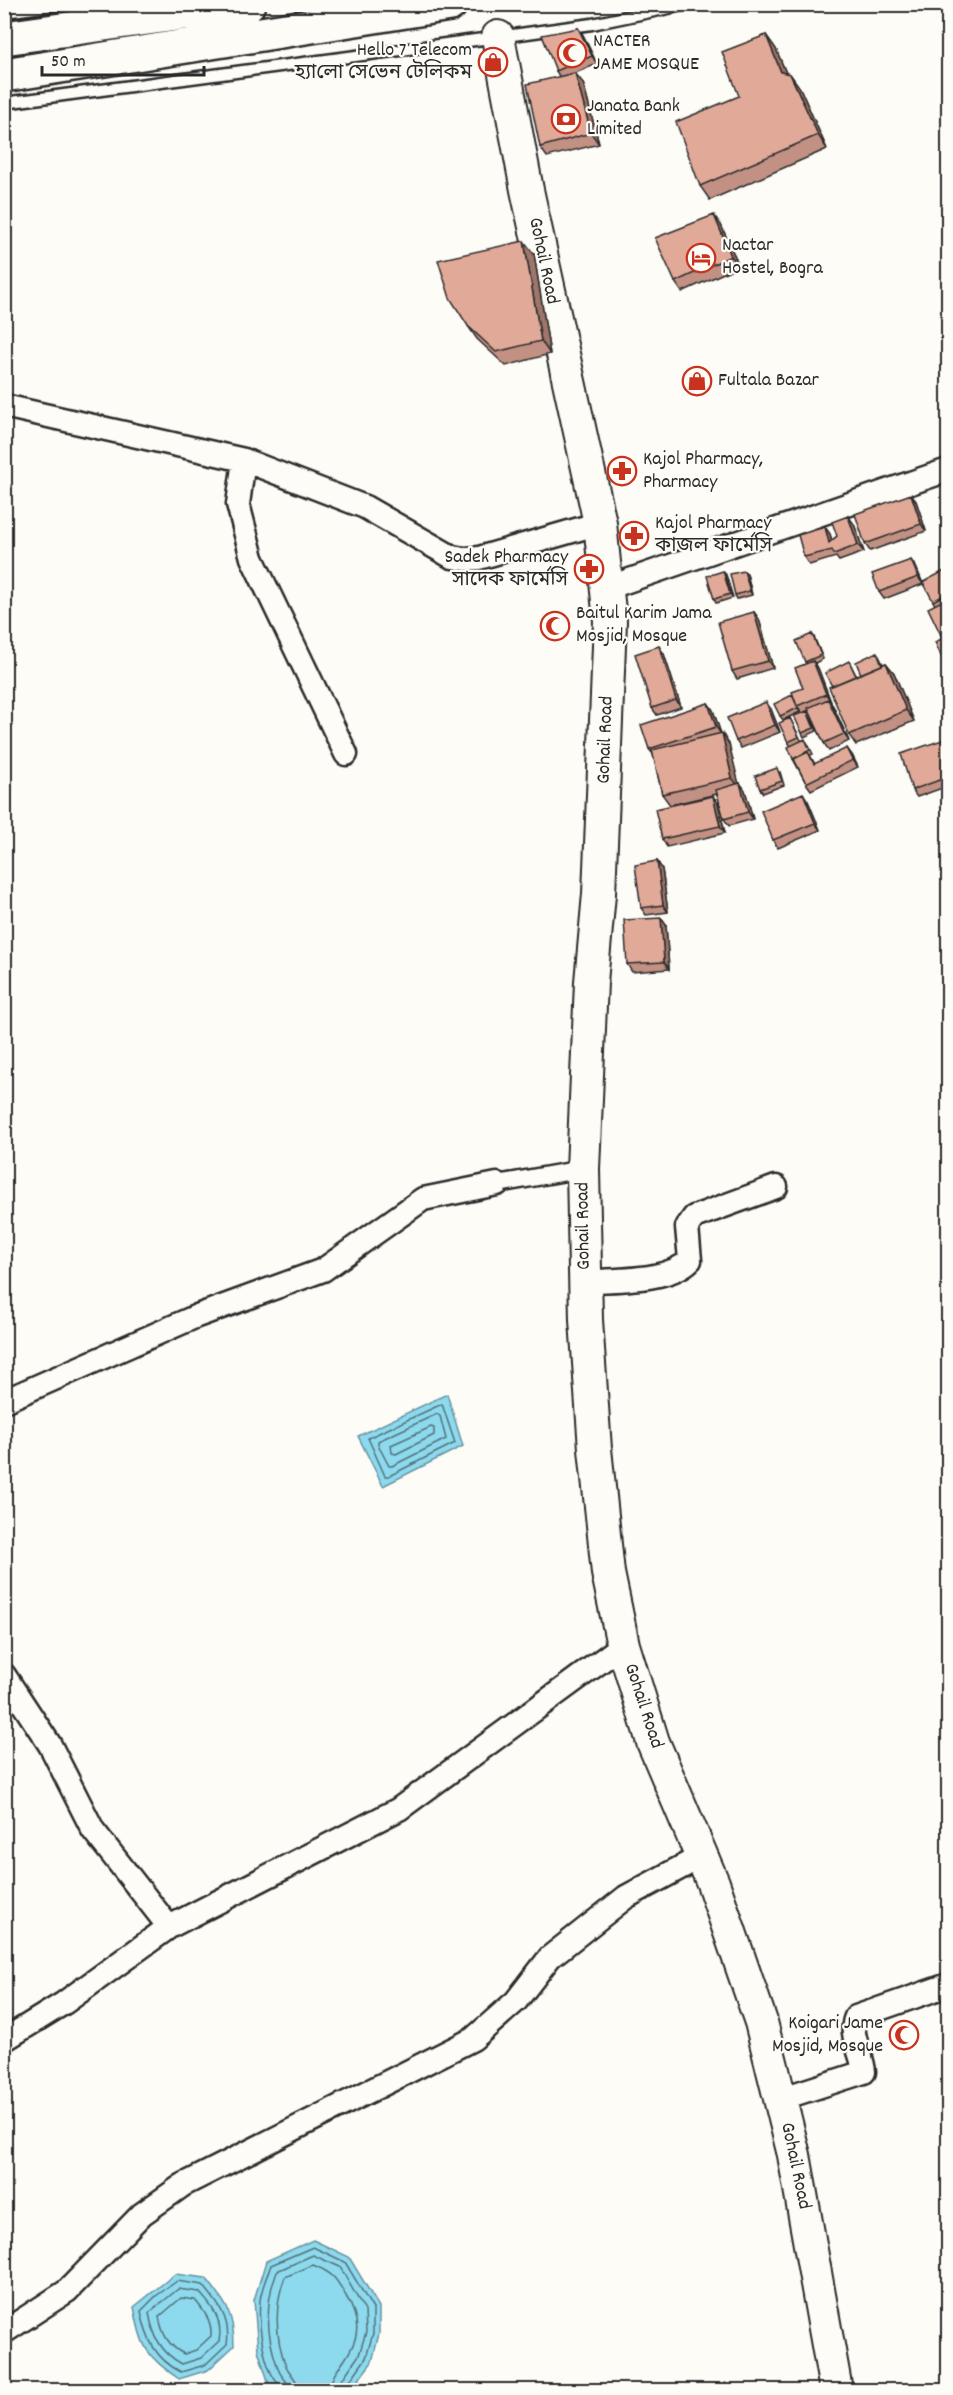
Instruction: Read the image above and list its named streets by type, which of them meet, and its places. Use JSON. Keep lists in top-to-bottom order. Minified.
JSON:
{"streets":{"main road":["Gohail Road"]},"places":{"mosque":["NACTER JAME MOSQUE","Baitul Karim Jama Mosjid, Mosque","Koigari Jame Mosjid, Mosque"],"shop":["Hello 7 Telecom হ্যা‌লো সে‌ভেন টে‌লিকম","Fultala Bazar"],"bank":["Janata Bank Limited"],"hotel":["Nactar Hostel, Bogra"],"pharmacy":["Kajol Pharmacy, Pharmacy","Kajol Pharmacy কাজল ফার্মেসি","Sadek Pharmacy সাদেক ফার্মেসি"]},"scale_bar":"50 m"}
